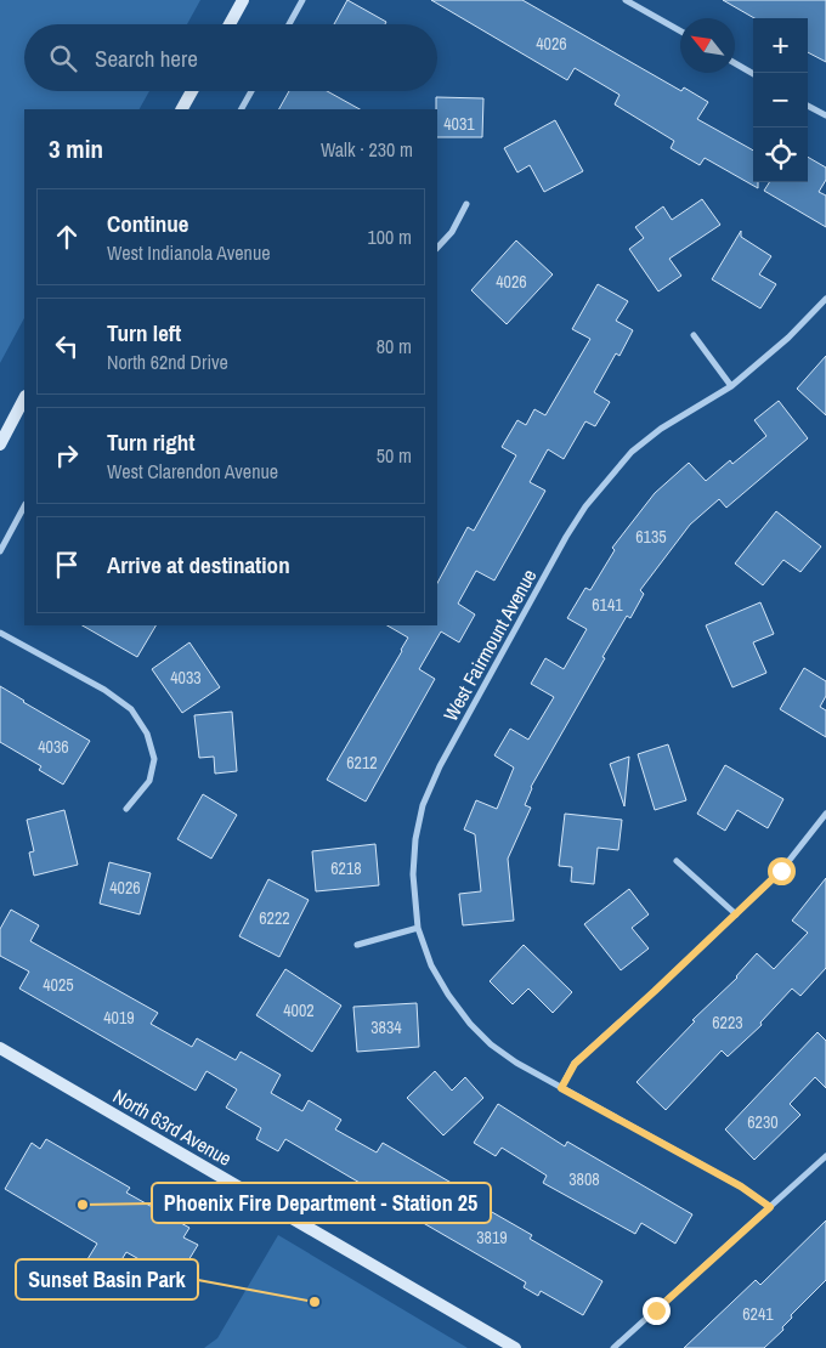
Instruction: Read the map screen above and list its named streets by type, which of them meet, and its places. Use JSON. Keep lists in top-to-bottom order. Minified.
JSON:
{"streets":{"street":["West Fairmount Avenue","North 63rd Avenue"]},"places":["Phoenix Fire Department - Station 25","Sunset Basin Park"],"house_numbers":["4026","4031","4026","6135","6141","4033","4036","6212","6218","4026","6222","4025","4002","4019","6223","3834","6230","3808","3819","6241"],"north":"top left","page":{"map_buttons":["+","−"],"search":"Search here","heading":["3 min","Walk · 230 m"],"list":[["Continue","West Indianola Avenue","100 m"],["Turn left","North 62nd Drive","80 m"],["Turn right","West Clarendon Avenue","50 m"],"Arrive at destination"]}}
